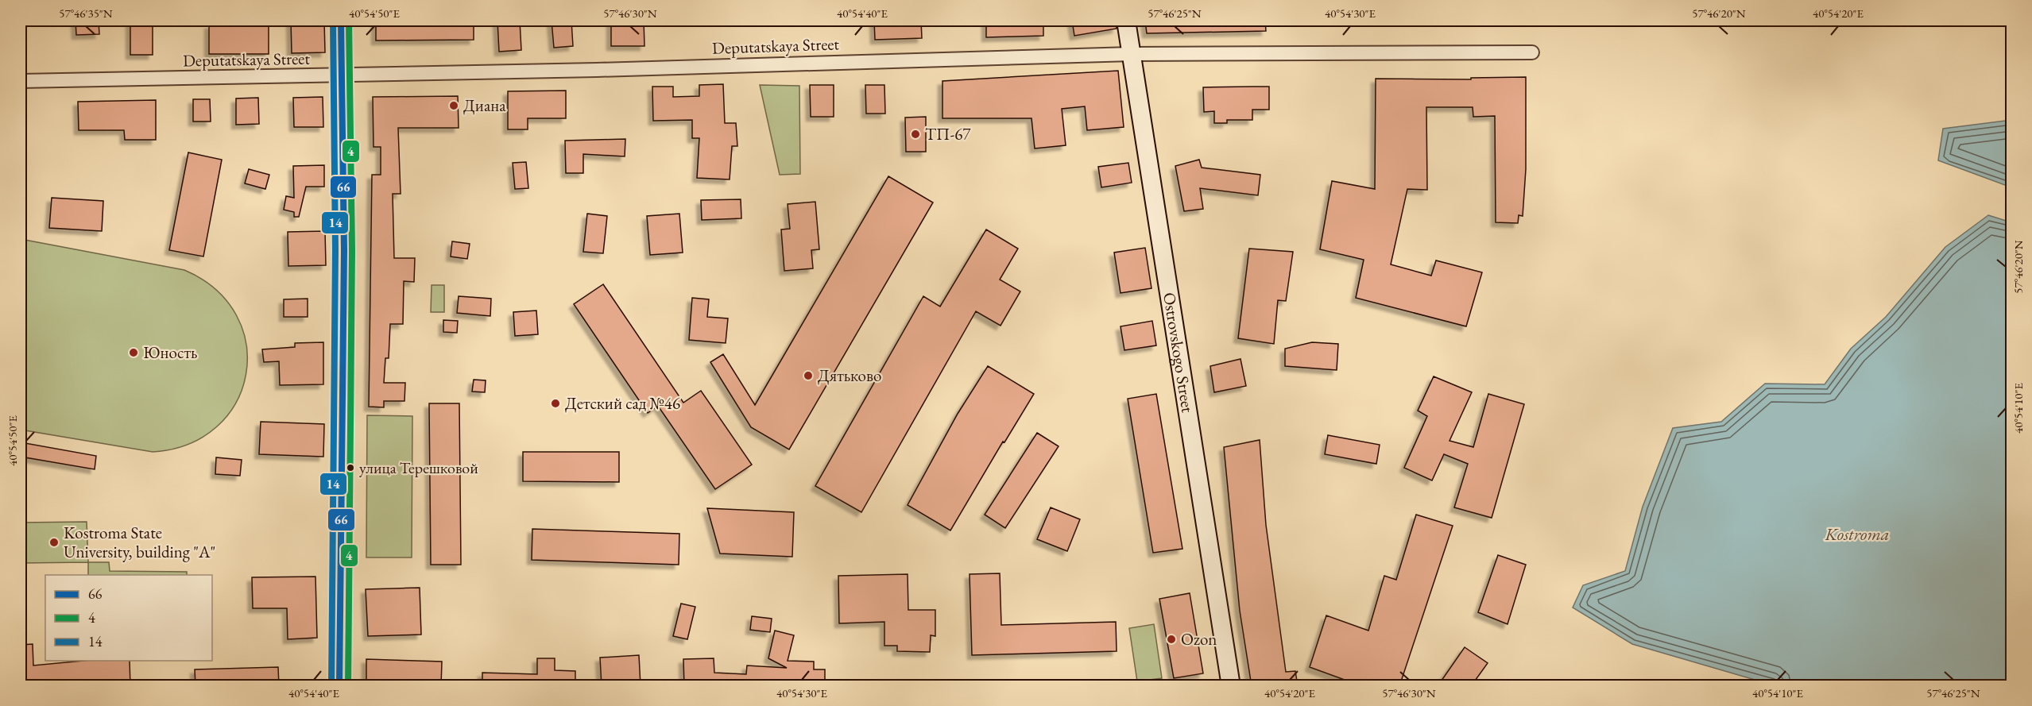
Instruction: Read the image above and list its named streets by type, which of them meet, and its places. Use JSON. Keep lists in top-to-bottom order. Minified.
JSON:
{"streets":{"main road":["Ostrovskogo Street"],"street":["Deputatskaya Street"]},"crossings":[["Deputatskaya Street","Ostrovskogo Street"]],"water":["Kostroma"],"places":["Диана","ТП-67","Юность","Дятьково","Детский сад №46","улица Терешковой","Kostroma State University, building \"A\"","Ozon"],"lines":["transit line 66","transit line 4","transit line 14"],"legend":["66","4","14"],"coordinates":["57°46'35\"N","40°54'50\"E","57°46'30\"N","40°54'40\"E","57°46'25\"N","40°54'30\"E","57°46'20\"N","40°54'20\"E","40°54'10\"E"]}
